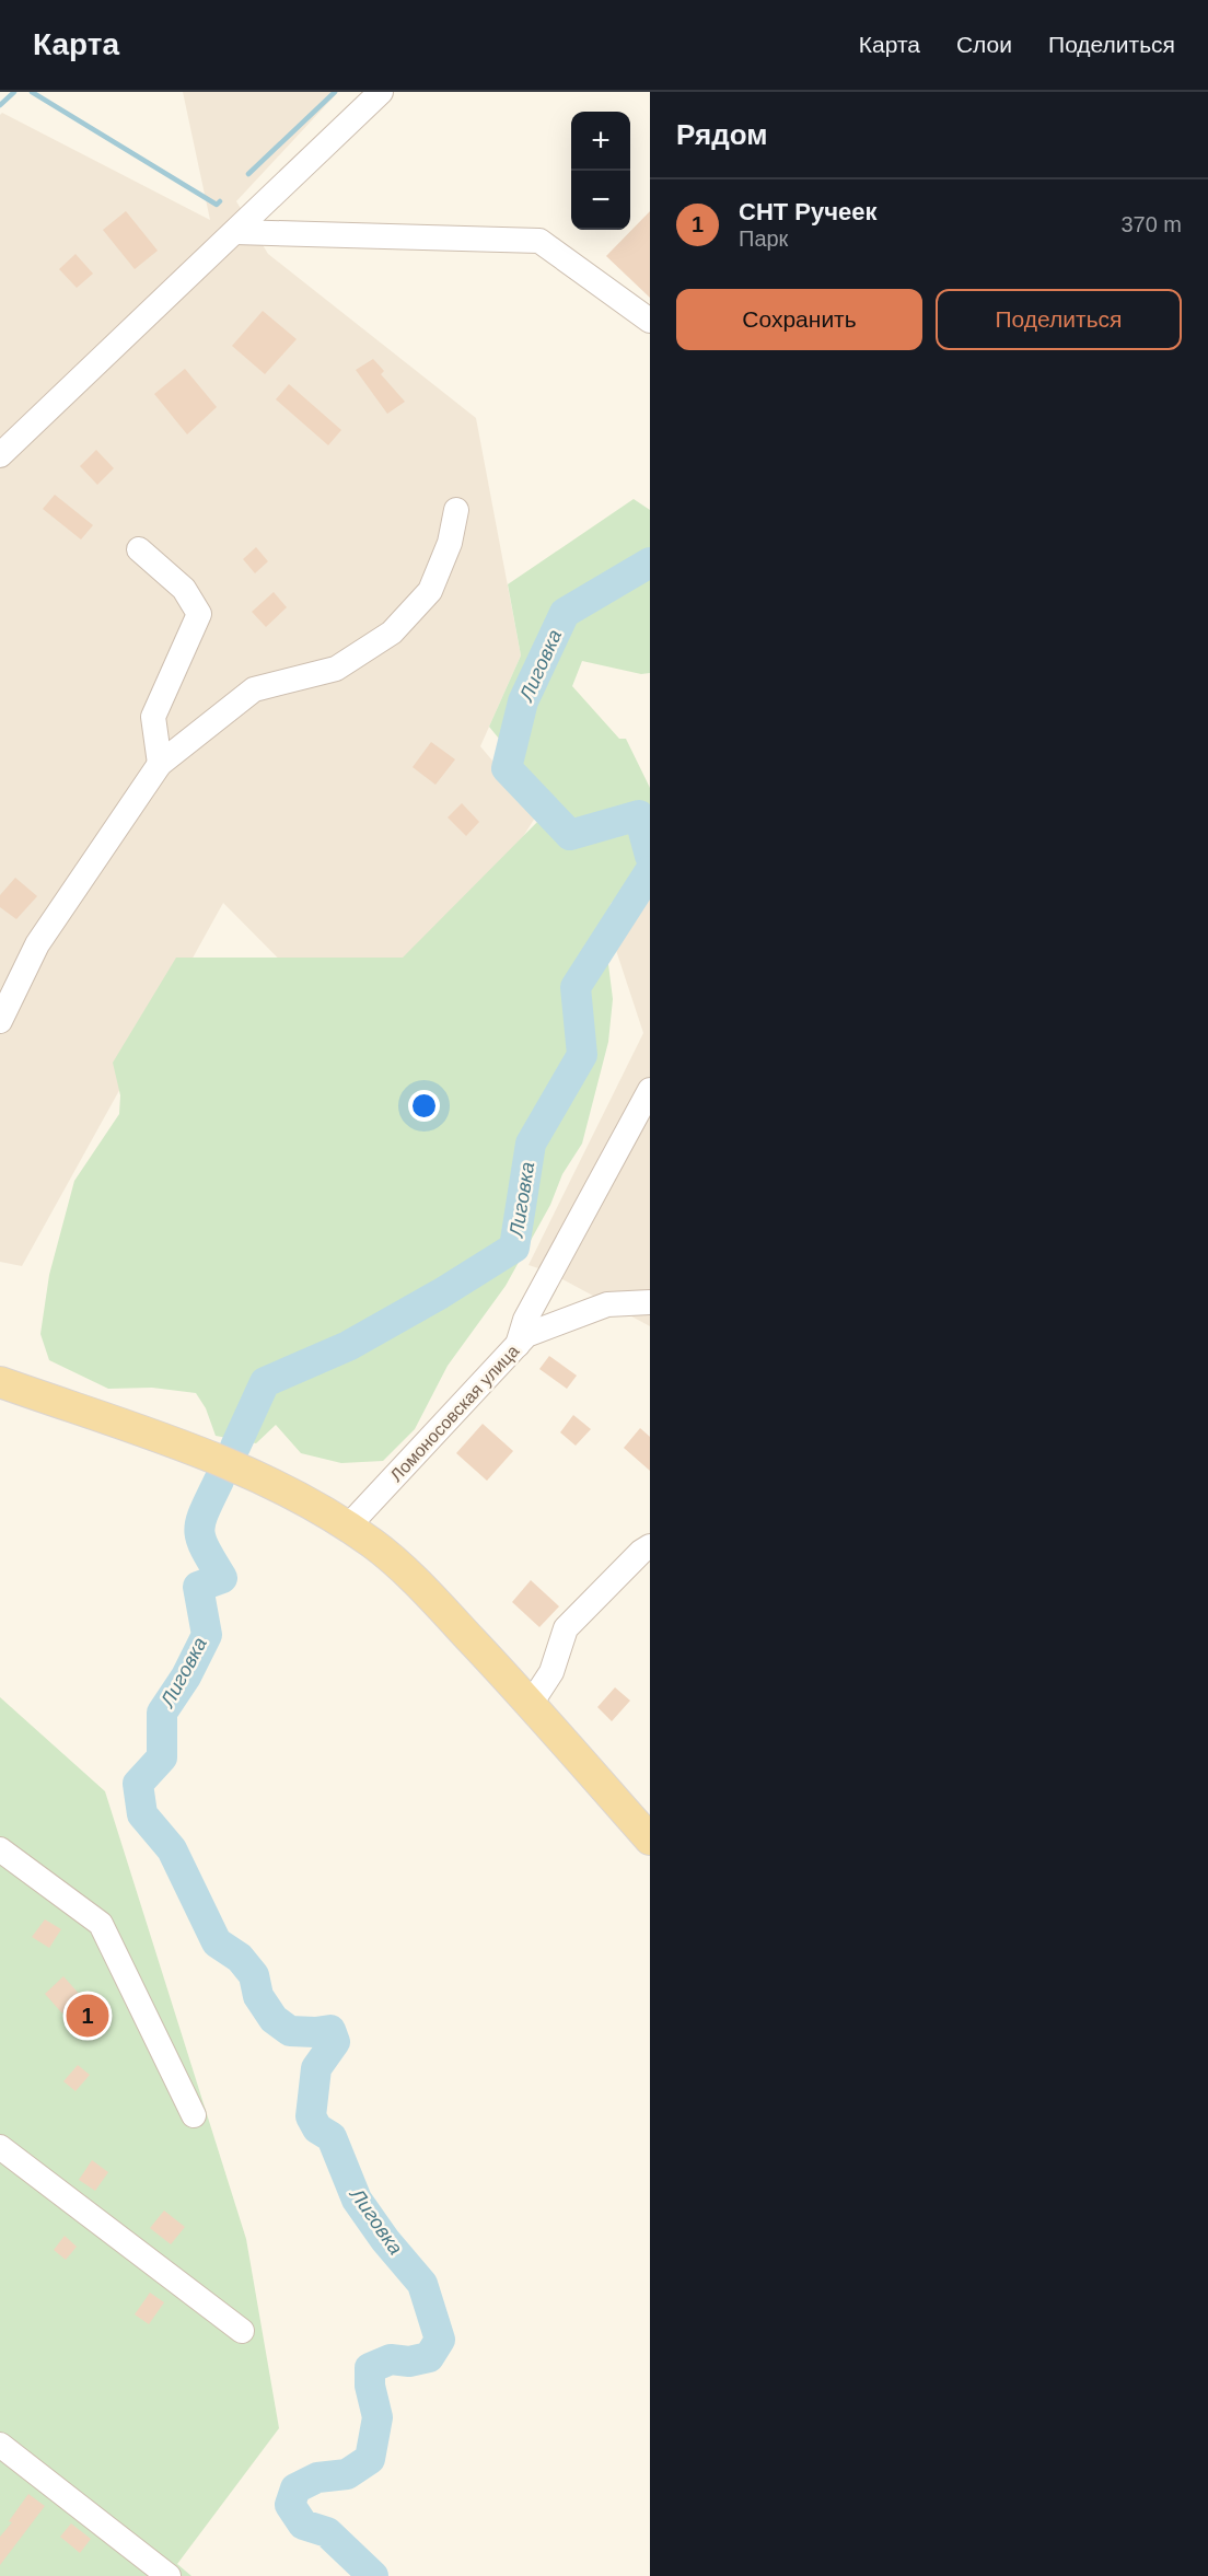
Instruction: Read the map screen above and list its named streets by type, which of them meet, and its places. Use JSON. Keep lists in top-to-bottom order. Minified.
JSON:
{"streets":{"street":["Ломоносовская улица"]},"water":["Лиговка"],"page":{"header":"Карта","nav":["Карта","Слои","Поделиться"],"heading":"Рядом","map_buttons":["+","−"],"list":[{"mark":"1","name":"СНТ Ручеек","note":"Парк","value":"370 m"}],"buttons":["Сохранить","Поделиться"],"pins":"1"}}
